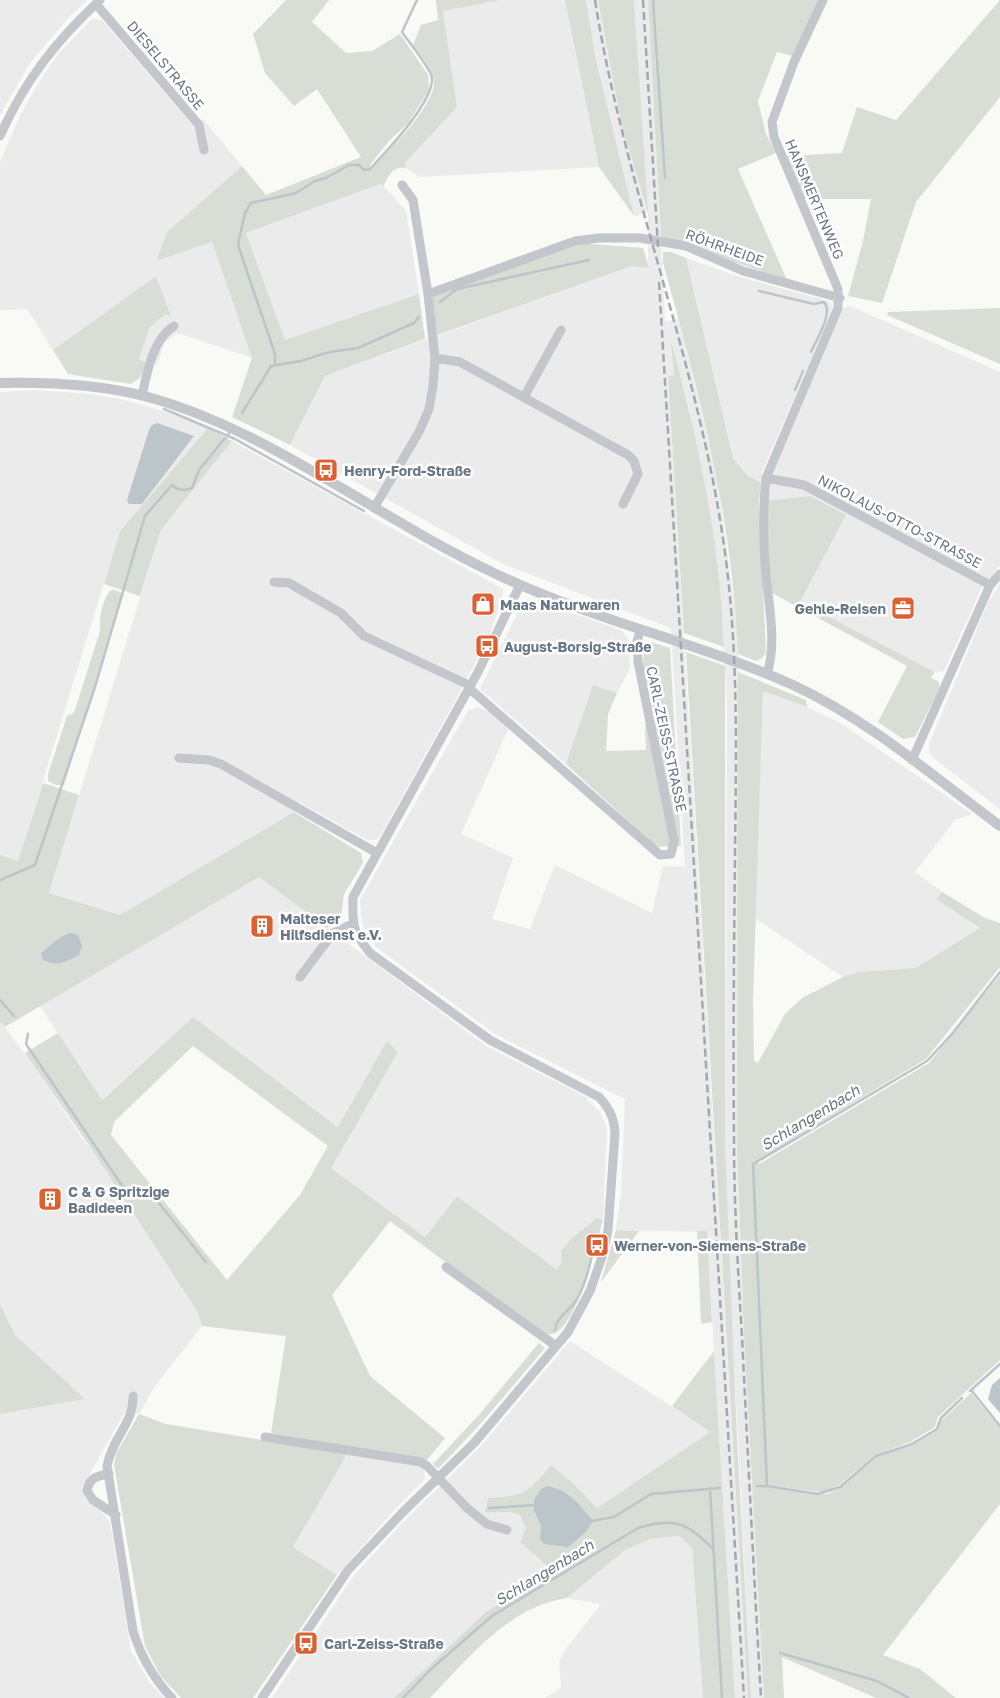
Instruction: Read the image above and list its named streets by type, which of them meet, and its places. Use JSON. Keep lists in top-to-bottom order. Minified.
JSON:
{"streets":{"street":["DIESELSTRASSE","HANSMERTENWEG","RÖHRHEIDE","NIKOLAUS-OTTO-STRASSE","CARL-ZEISS-STRASSE"]},"crossings":[["HANSMERTENWEG","RÖHRHEIDE"]],"water":["Schlangenbach"],"places":{"bus stop":["Henry-Ford-Straße","August-Borsig-Straße","Werner-von-Siemens-Straße","Carl-Zeiss-Straße"],"shop":["Maas Naturwaren"],"office":["Gehle-Reisen"],"building":["Malteser Hilfsdienst e.V.","C & G Spritzige Badideen"]}}
